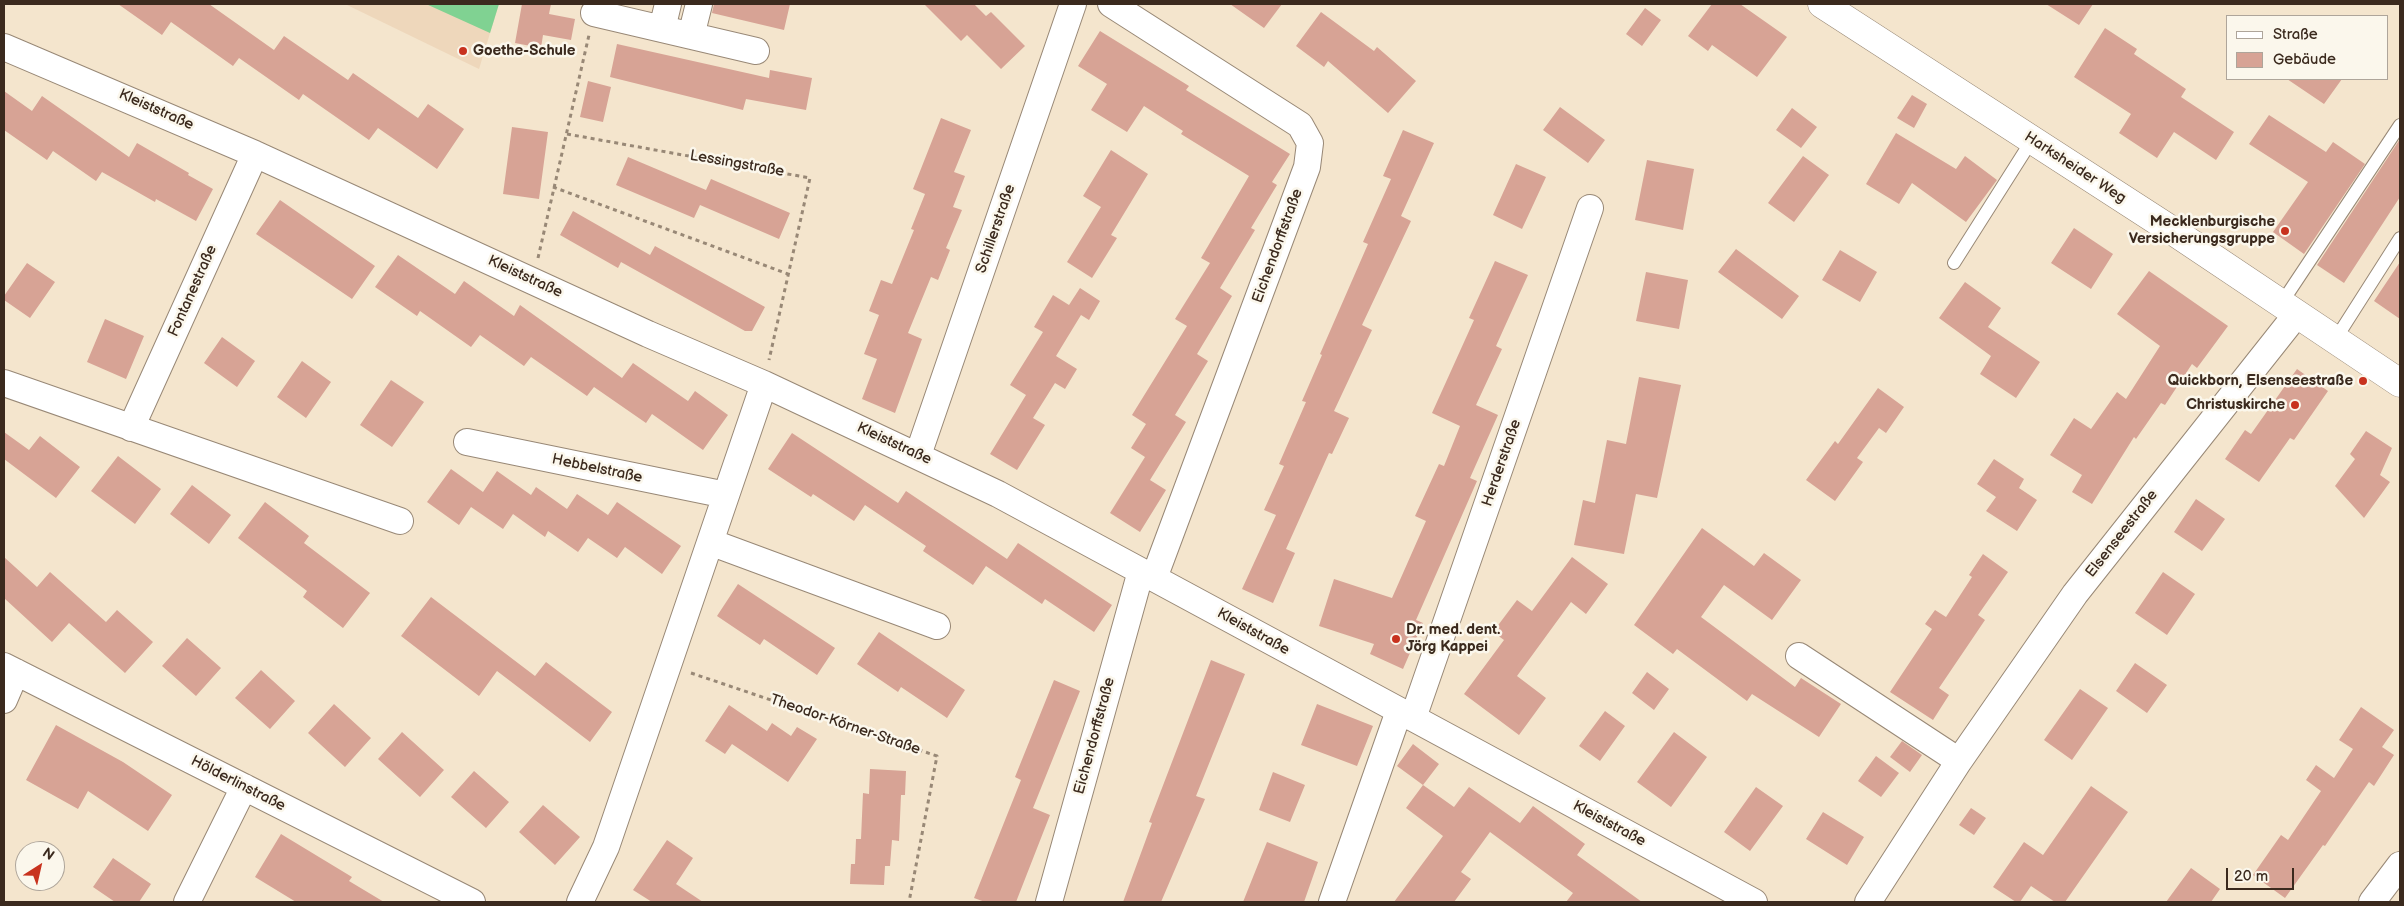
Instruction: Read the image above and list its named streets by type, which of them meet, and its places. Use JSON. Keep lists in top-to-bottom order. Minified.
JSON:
{"streets":{"main road":["Harksheider Weg"],"street":["Kleiststraße","Schillerstraße","Eichendorffstraße","Fontanestraße","Herderstraße","Hebbelstraße","Elsenseestraße","Hölderlinstraße"],"path":["Lessingstraße","Theodor-Körner-Straße"]},"crossings":[["Kleiststraße","Lessingstraße"],["Kleiststraße","Schillerstraße"],["Kleiststraße","Eichendorffstraße"],["Kleiststraße","Fontanestraße"],["Kleiststraße","Herderstraße"],["Harksheider Weg","Elsenseestraße"]],"places":["Goethe-Schule","Mecklenburgische Versicherungsgruppe","Quickborn, Elsenseestraße","Christuskirche","Dr. med. dent. Jörg Kappei"],"legend":["Straße","Gebäude"],"scale_bar":"20 m","north":"top right"}
